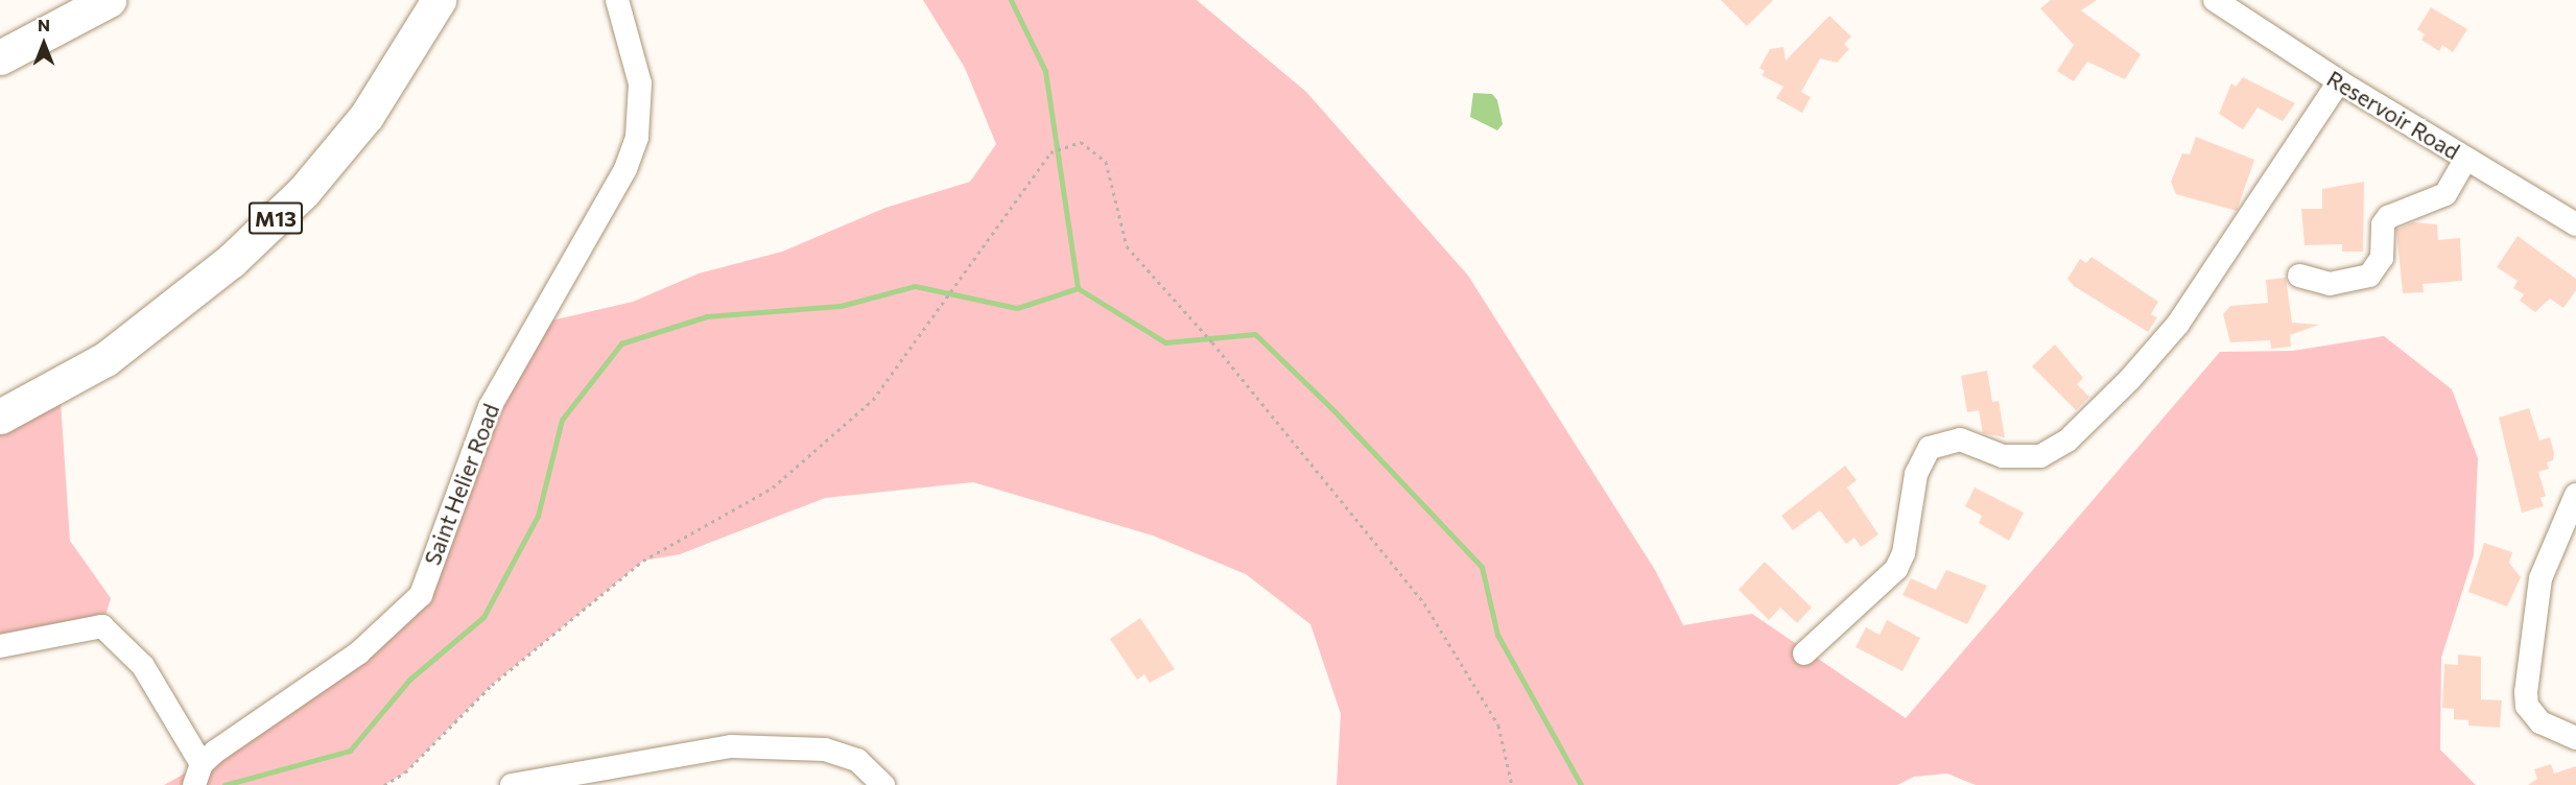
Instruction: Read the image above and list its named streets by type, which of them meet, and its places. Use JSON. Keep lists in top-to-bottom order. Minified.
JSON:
{"streets":{"highway":["M13"],"street":["Reservoir Road","Saint Helier Road"]},"north":"top"}
